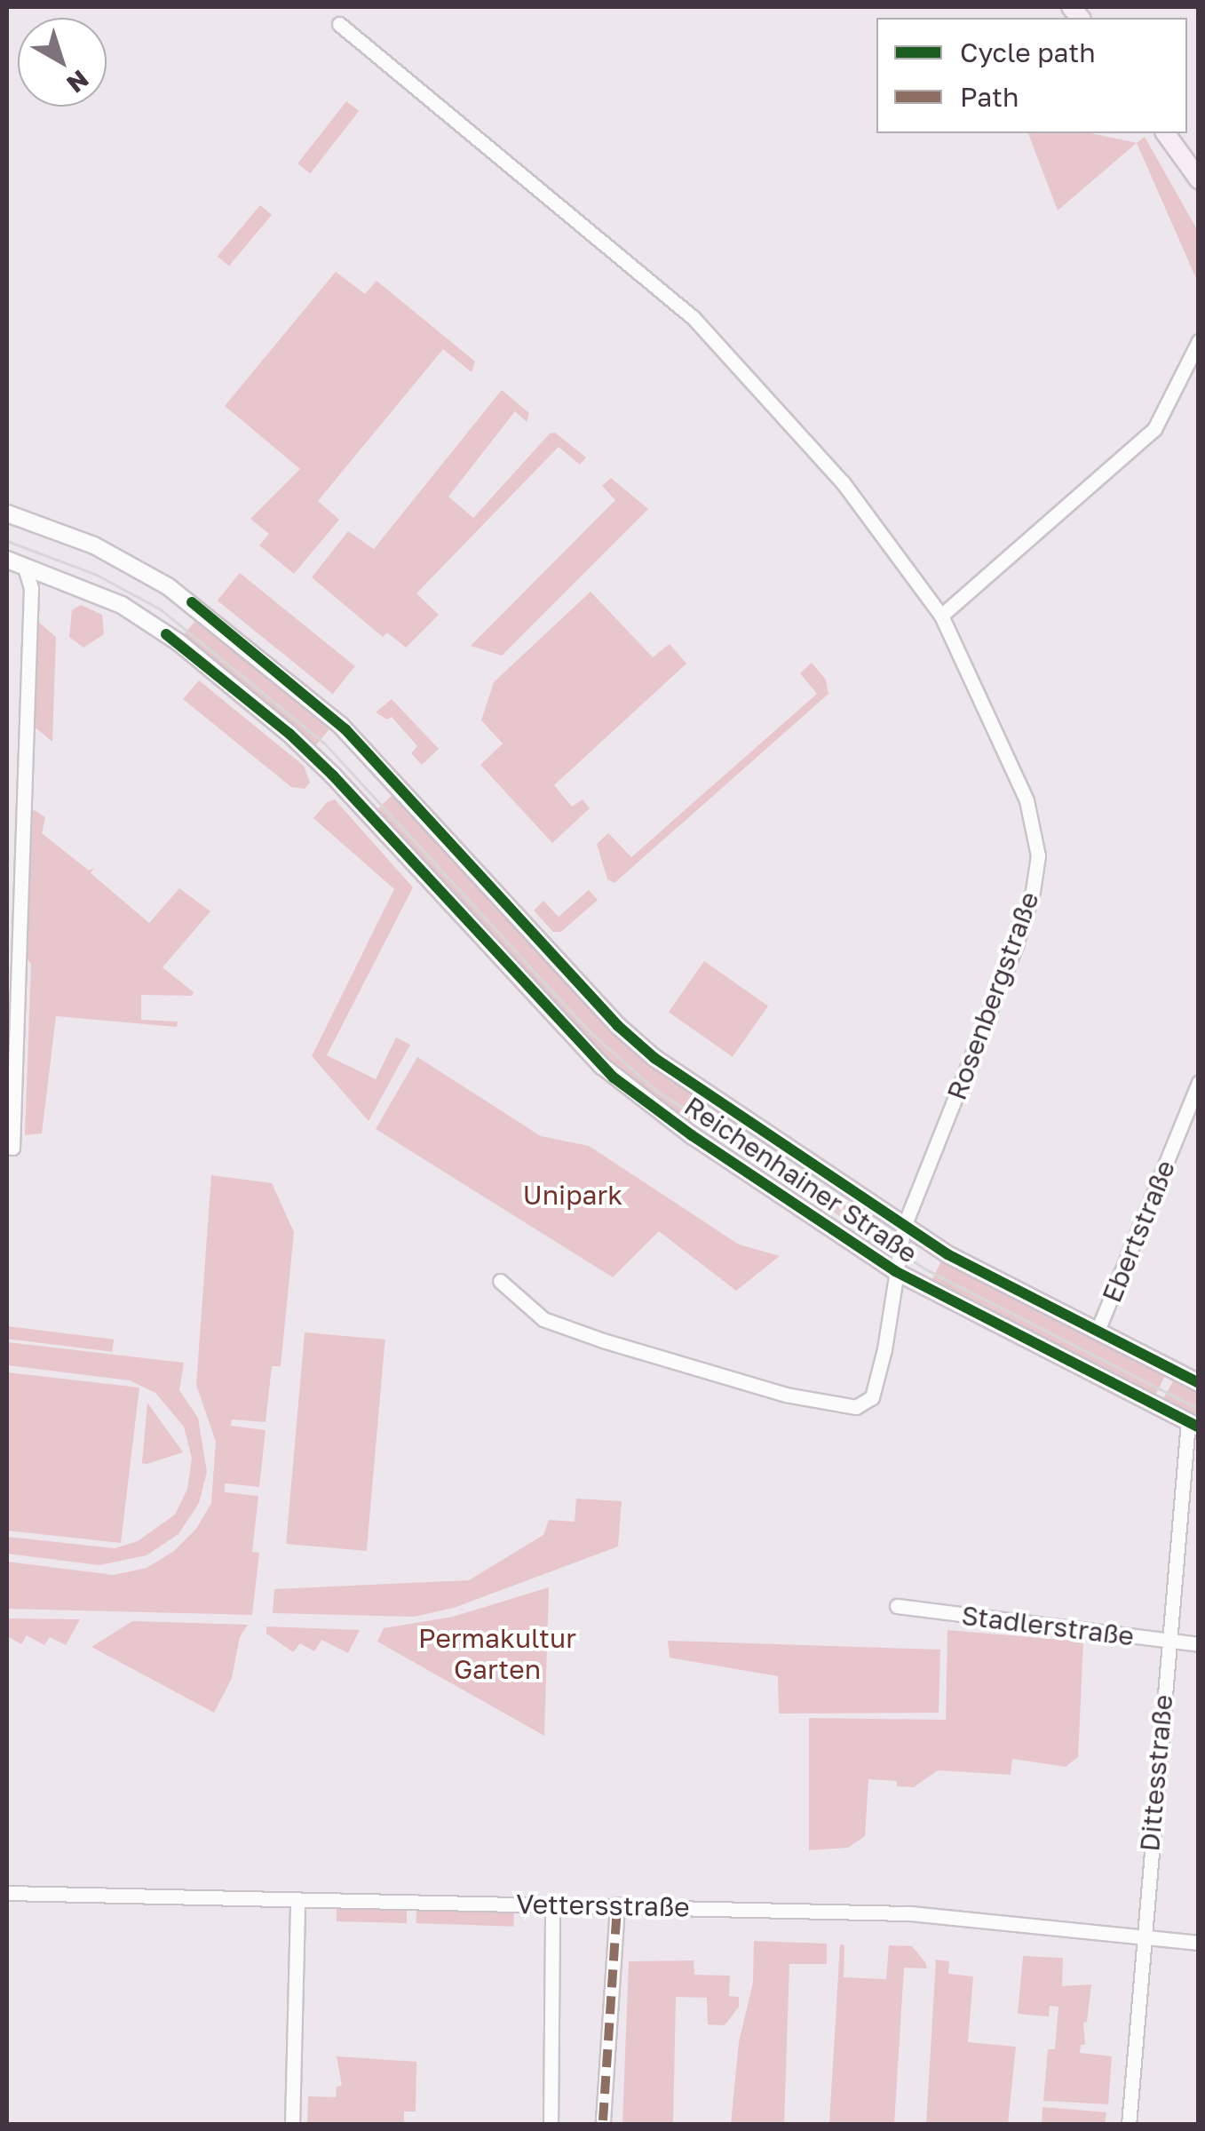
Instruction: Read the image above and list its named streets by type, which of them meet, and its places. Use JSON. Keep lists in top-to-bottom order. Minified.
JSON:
{"streets":{"street":["Rosenbergstraße","Reichenhainer Straße","Ebertstraße","Stadlerstraße","Dittesstraße","Vettersstraße"]},"crossings":[["Rosenbergstraße","Reichenhainer Straße"],["Reichenhainer Straße","Ebertstraße"],["Reichenhainer Straße","Dittesstraße"],["Stadlerstraße","Dittesstraße"],["Dittesstraße","Vettersstraße"]],"parks":["Unipark","Permakultur Garten"],"legend":["Cycle path","Path"],"north":"bottom right"}
